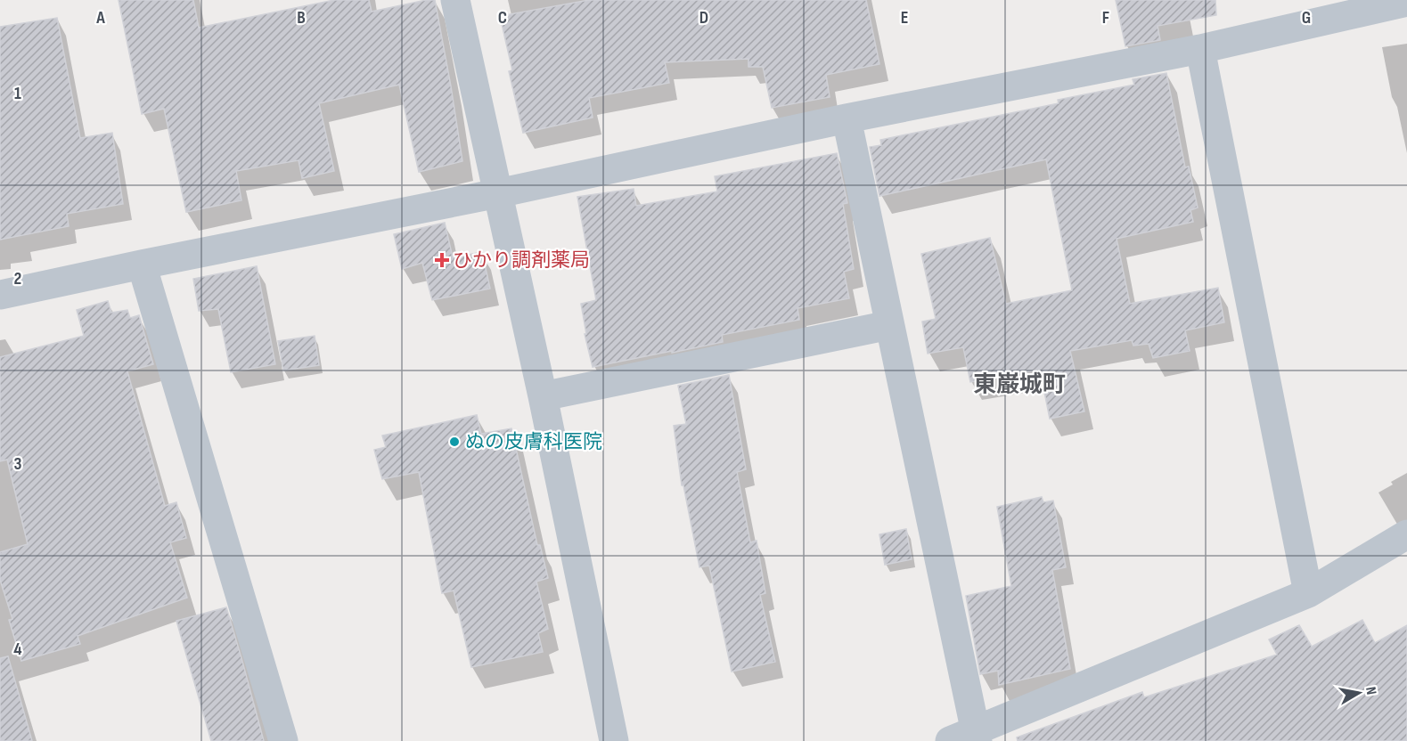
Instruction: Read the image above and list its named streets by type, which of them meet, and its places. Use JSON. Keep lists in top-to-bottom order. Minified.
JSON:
{"districts":["東巌城町"],"places":{"health":["ひかり調剤薬局"],"other":["ぬの皮膚科医院"]},"north":"right","grid":{"columns":["A","B","C","D","E","F","G"],"rows":["1","2","3","4"]}}
